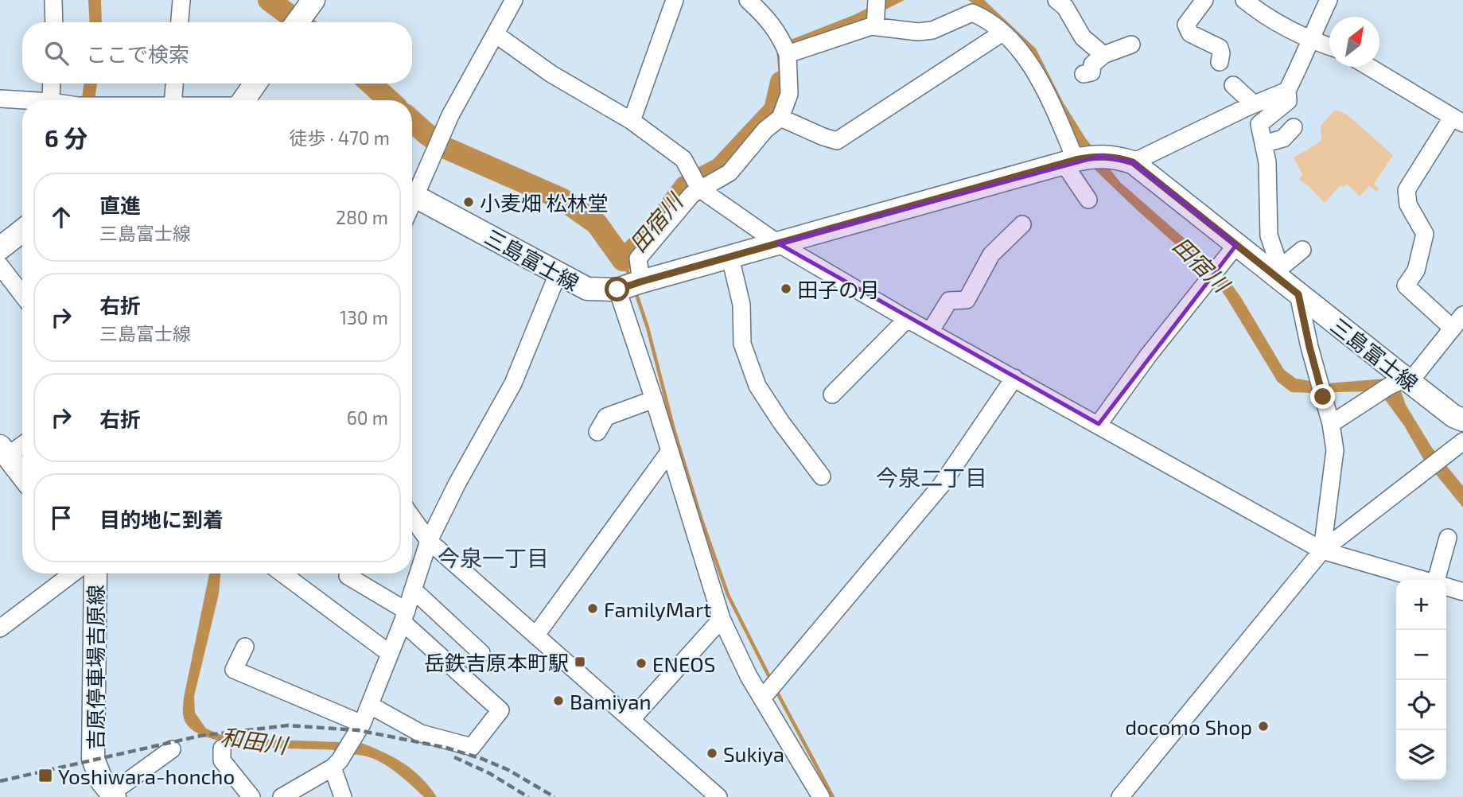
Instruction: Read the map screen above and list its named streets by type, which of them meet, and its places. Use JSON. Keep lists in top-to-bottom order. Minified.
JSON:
{"streets":{"main road":["三島富士線","吉原停車場吉原線"]},"districts":["今泉二丁目","今泉一丁目"],"water":["田宿川","和田川"],"places":{"other":["小麦畑 松林堂","田子の月","FamilyMart","ENEOS","Bamiyan","docomo Shop","Sukiya"],"transit":["岳鉄吉原本町駅","Yoshiwara-honcho"]},"north":"top right","page":{"search":"ここで検索","heading":["6 分","徒歩 · 470 m"],"list":[["直進","三島富士線","280 m"],["右折","三島富士線","130 m"],["右折","60 m"],"目的地に到着"],"map_buttons":["+","−"]}}
